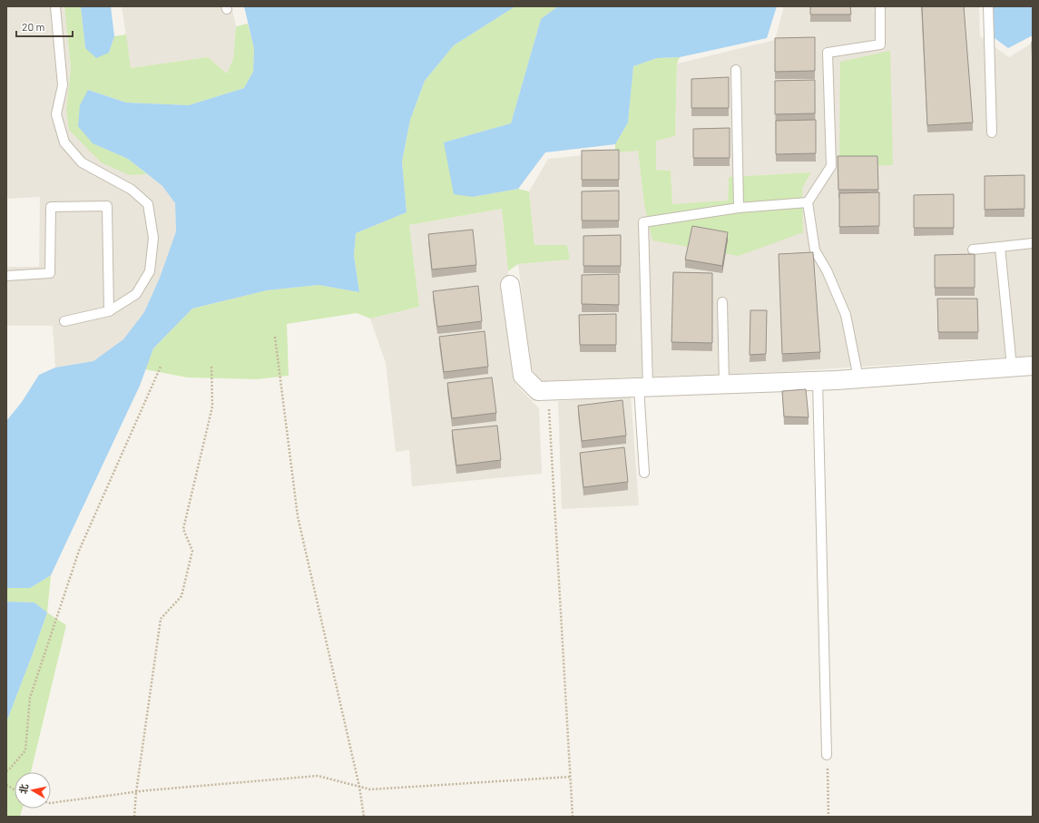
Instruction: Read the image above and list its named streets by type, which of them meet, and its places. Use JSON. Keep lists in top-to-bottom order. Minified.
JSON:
{"scale_bar":"20 m","north":"left"}
